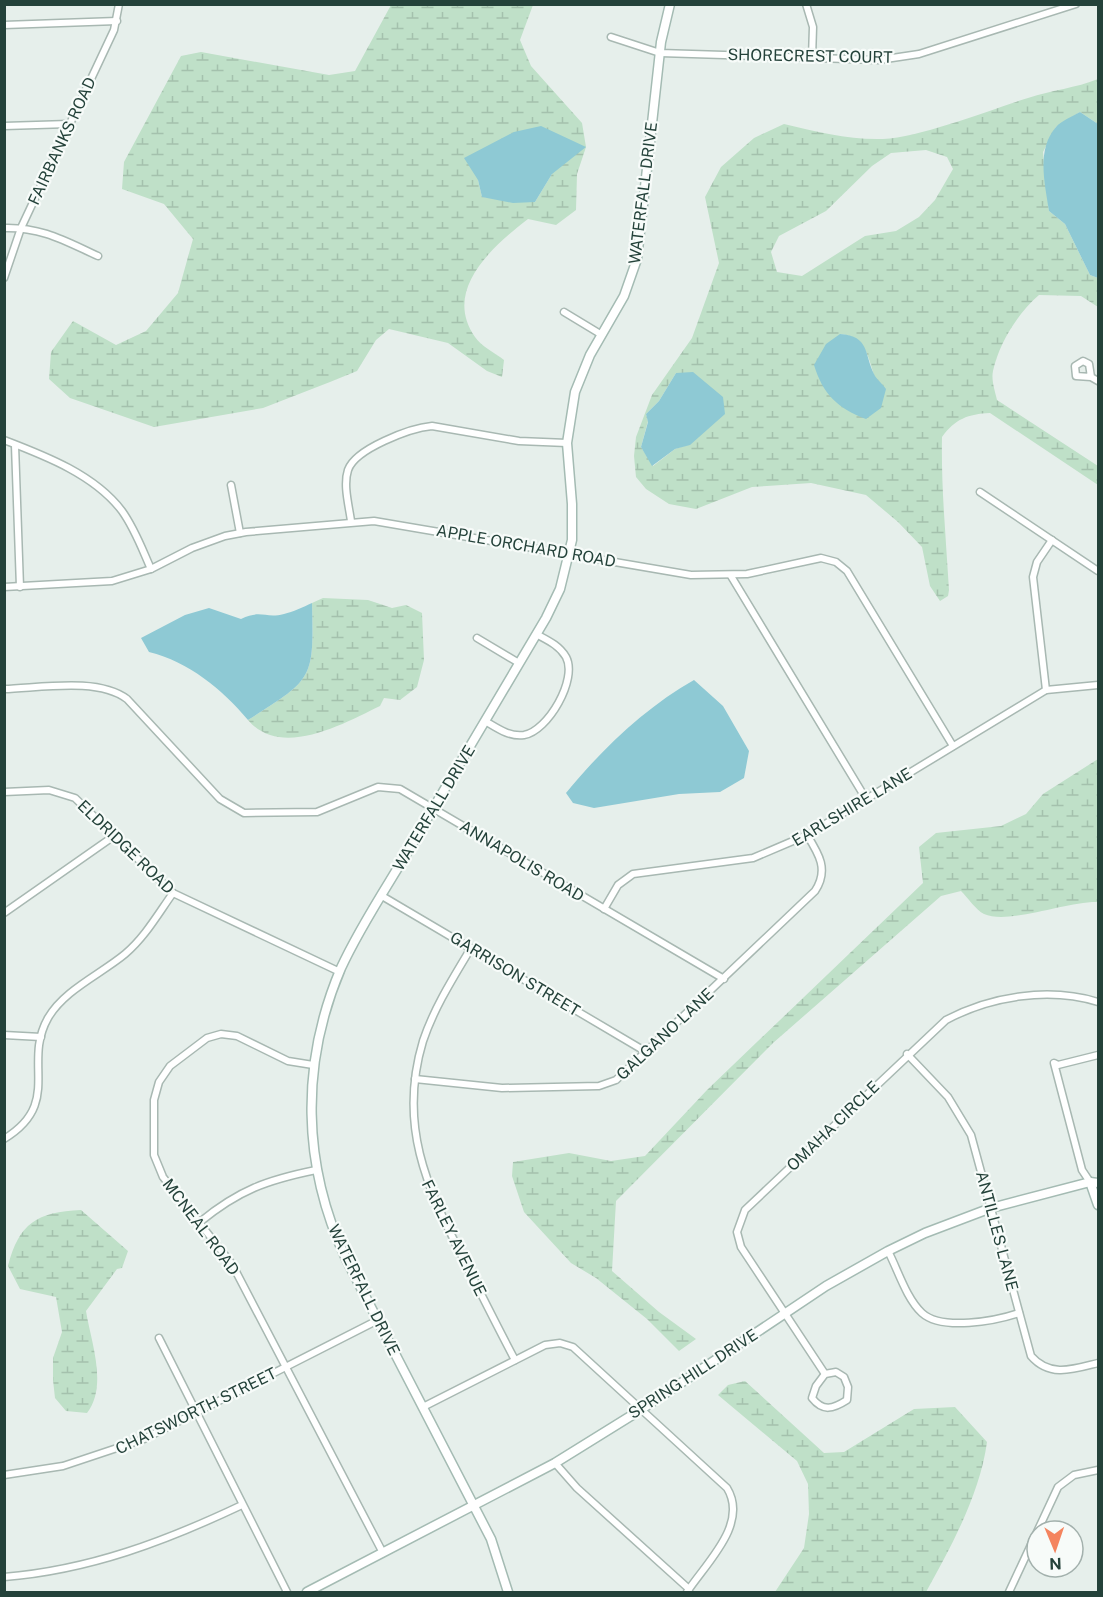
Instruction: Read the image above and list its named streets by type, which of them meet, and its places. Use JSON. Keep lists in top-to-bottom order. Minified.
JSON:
{"streets":{"street":["SHORECREST COURT","FAIRBANKS ROAD","WATERFALL DRIVE","APPLE ORCHARD ROAD","EARLSHIRE LANE","ELDRIDGE ROAD","ANNAPOLIS ROAD","GARRISON STREET","GALGANO LANE","OMAHA CIRCLE","MCNEAL ROAD","ANTILLES LANE","FARLEY AVENUE","SPRING HILL DRIVE","CHATSWORTH STREET"]},"crossings":[["SHORECREST COURT","WATERFALL DRIVE"],["WATERFALL DRIVE","APPLE ORCHARD ROAD"],["WATERFALL DRIVE","ELDRIDGE ROAD"],["WATERFALL DRIVE","ANNAPOLIS ROAD"],["WATERFALL DRIVE","GARRISON STREET"],["WATERFALL DRIVE","MCNEAL ROAD"],["WATERFALL DRIVE","SPRING HILL DRIVE"],["WATERFALL DRIVE","CHATSWORTH STREET"],["APPLE ORCHARD ROAD","EARLSHIRE LANE"],["EARLSHIRE LANE","ANNAPOLIS ROAD"],["EARLSHIRE LANE","GALGANO LANE"],["ANNAPOLIS ROAD","GALGANO LANE"],["GARRISON STREET","GALGANO LANE"],["GARRISON STREET","FARLEY AVENUE"],["GALGANO LANE","FARLEY AVENUE"],["OMAHA CIRCLE","ANTILLES LANE"],["OMAHA CIRCLE","SPRING HILL DRIVE"],["MCNEAL ROAD","SPRING HILL DRIVE"],["MCNEAL ROAD","CHATSWORTH STREET"],["ANTILLES LANE","SPRING HILL DRIVE"]],"north":"bottom"}
